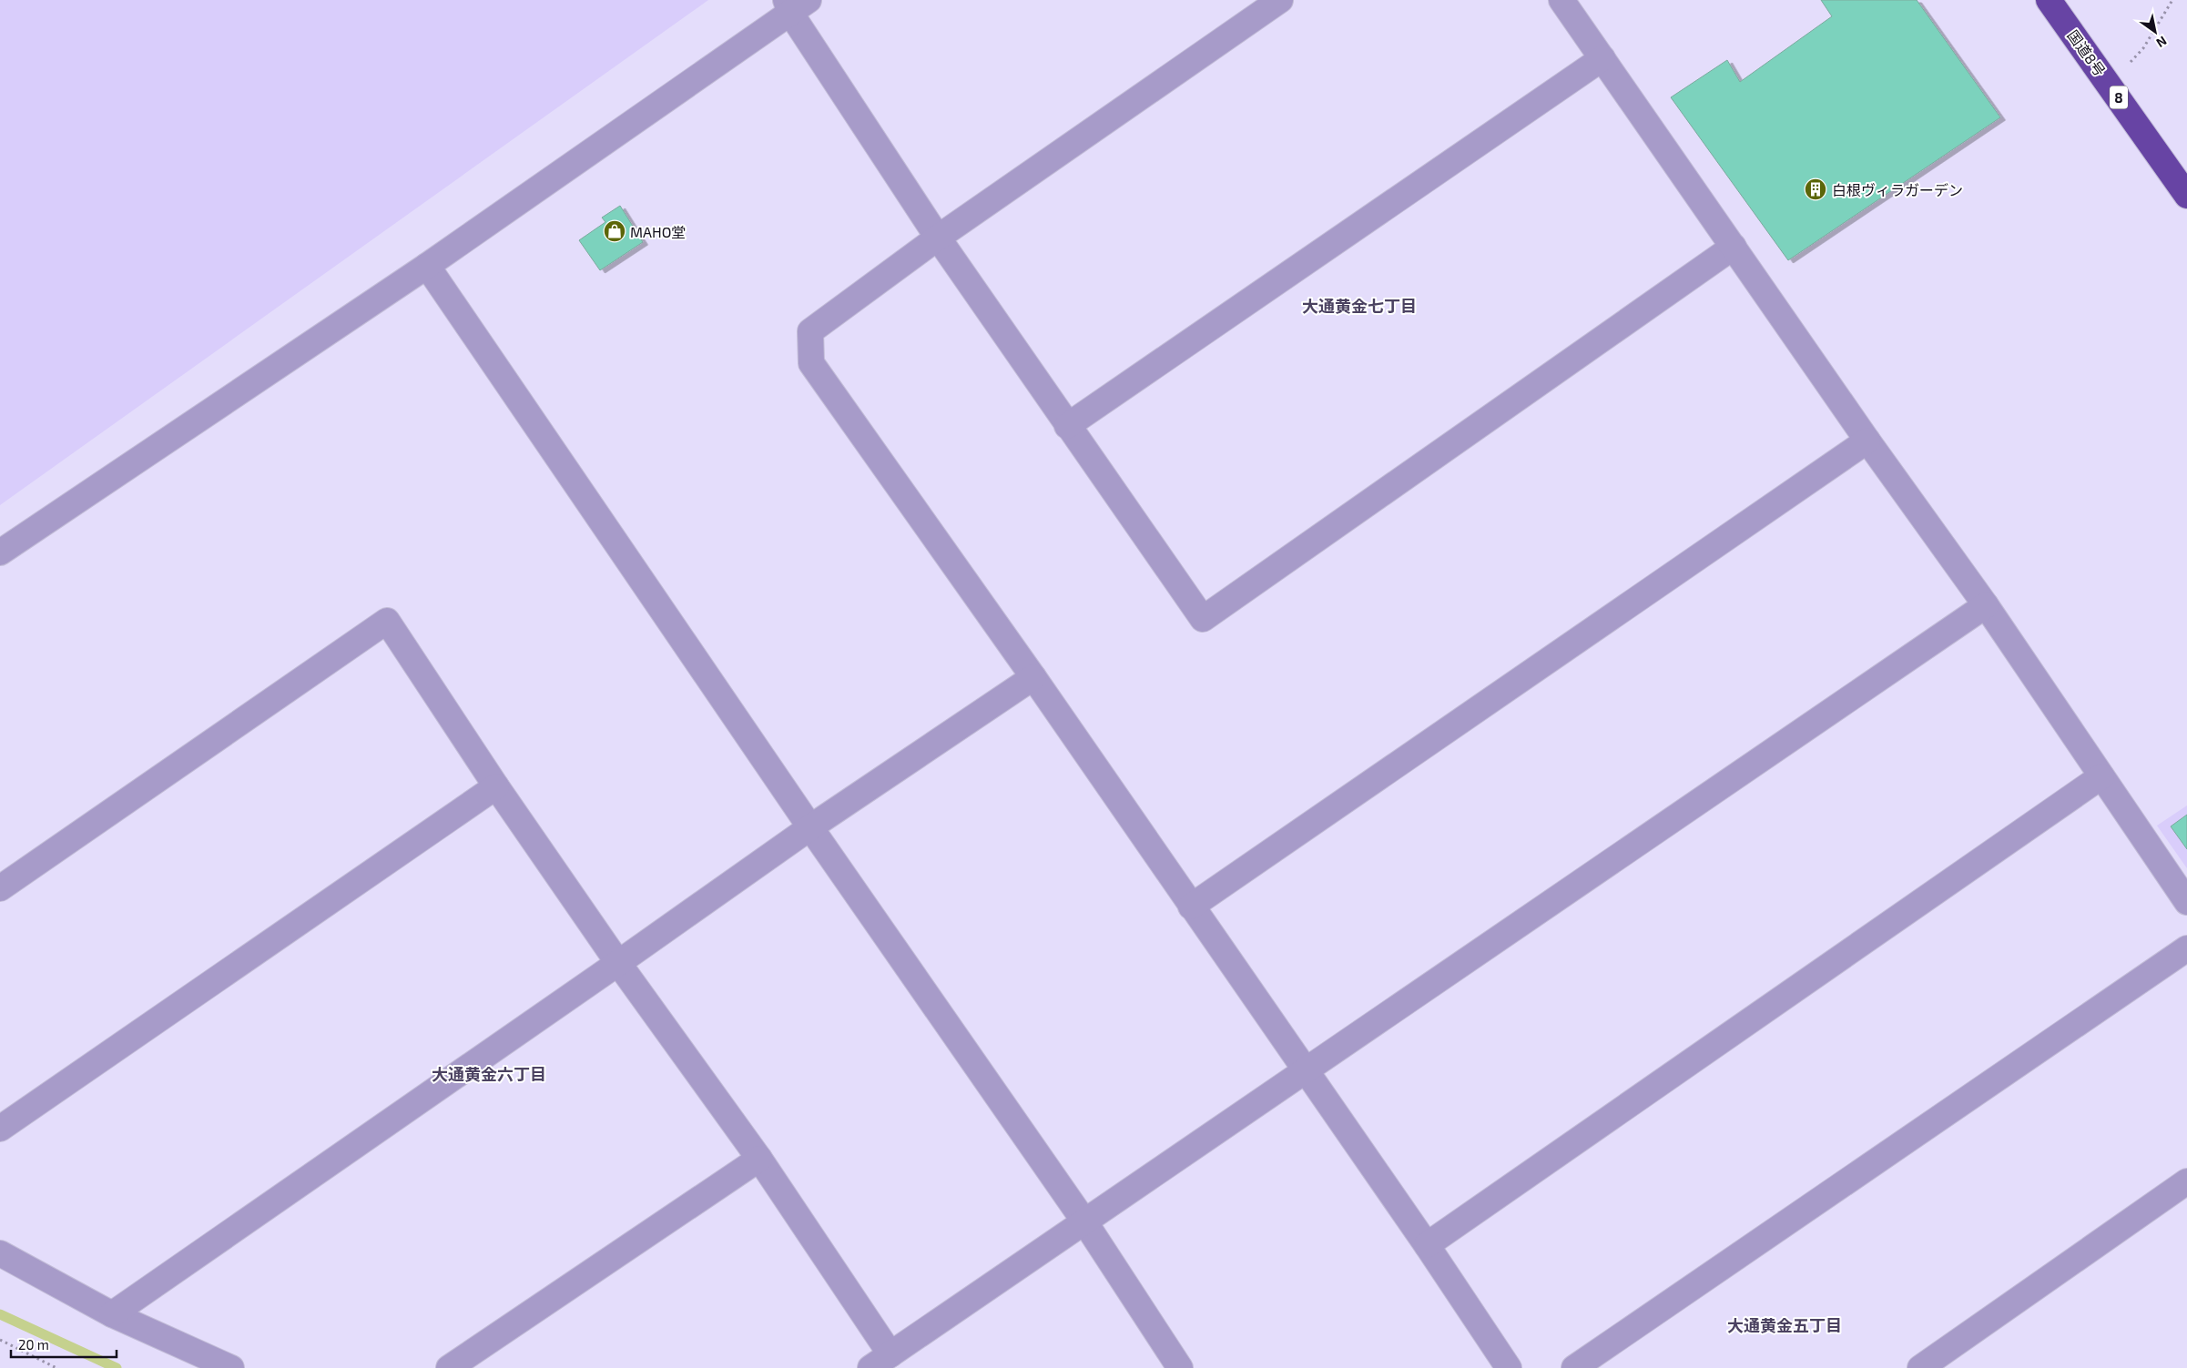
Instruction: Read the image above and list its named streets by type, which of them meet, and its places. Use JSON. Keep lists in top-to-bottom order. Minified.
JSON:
{"streets":{"highway":["国道8号","8"]},"districts":["大通黄金七丁目","大通黄金六丁目","大通黄金五丁目"],"places":{"building":["白根ヴィラガーデン"],"shop":["MAHO堂"]},"scale_bar":"20 m","north":"bottom right"}
